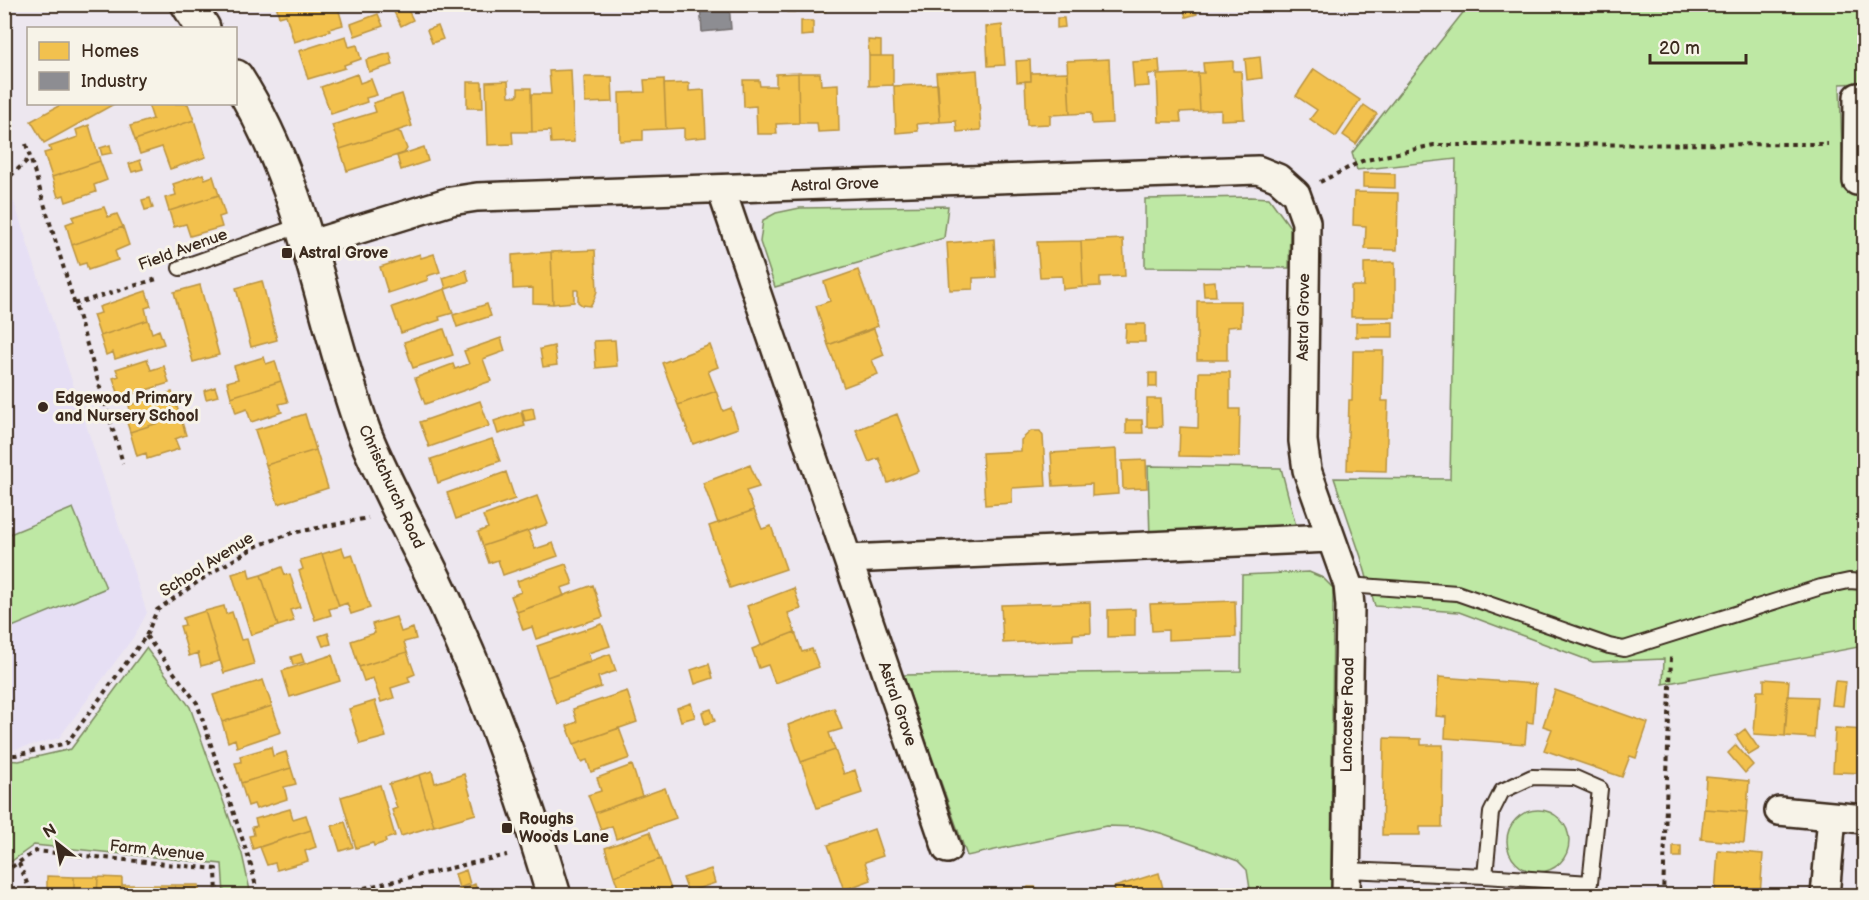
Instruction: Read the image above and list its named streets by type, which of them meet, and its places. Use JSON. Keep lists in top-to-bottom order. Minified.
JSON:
{"streets":{"street":["Astral Grove","Christchurch Road","Lancaster Road"],"lane":["Field Avenue"],"path":["School Avenue","Farm Avenue"]},"crossings":[["Astral Grove","Field Avenue"],["Astral Grove","Christchurch Road"],["Astral Grove","Lancaster Road"],["Field Avenue","Christchurch Road"],["Christchurch Road","School Avenue"]],"places":{"transit":["Astral Grove","Roughs Woods Lane"],"other":["Edgewood Primary and Nursery School"]},"legend":["Homes","Industry"],"scale_bar":"20 m","north":"top left"}
